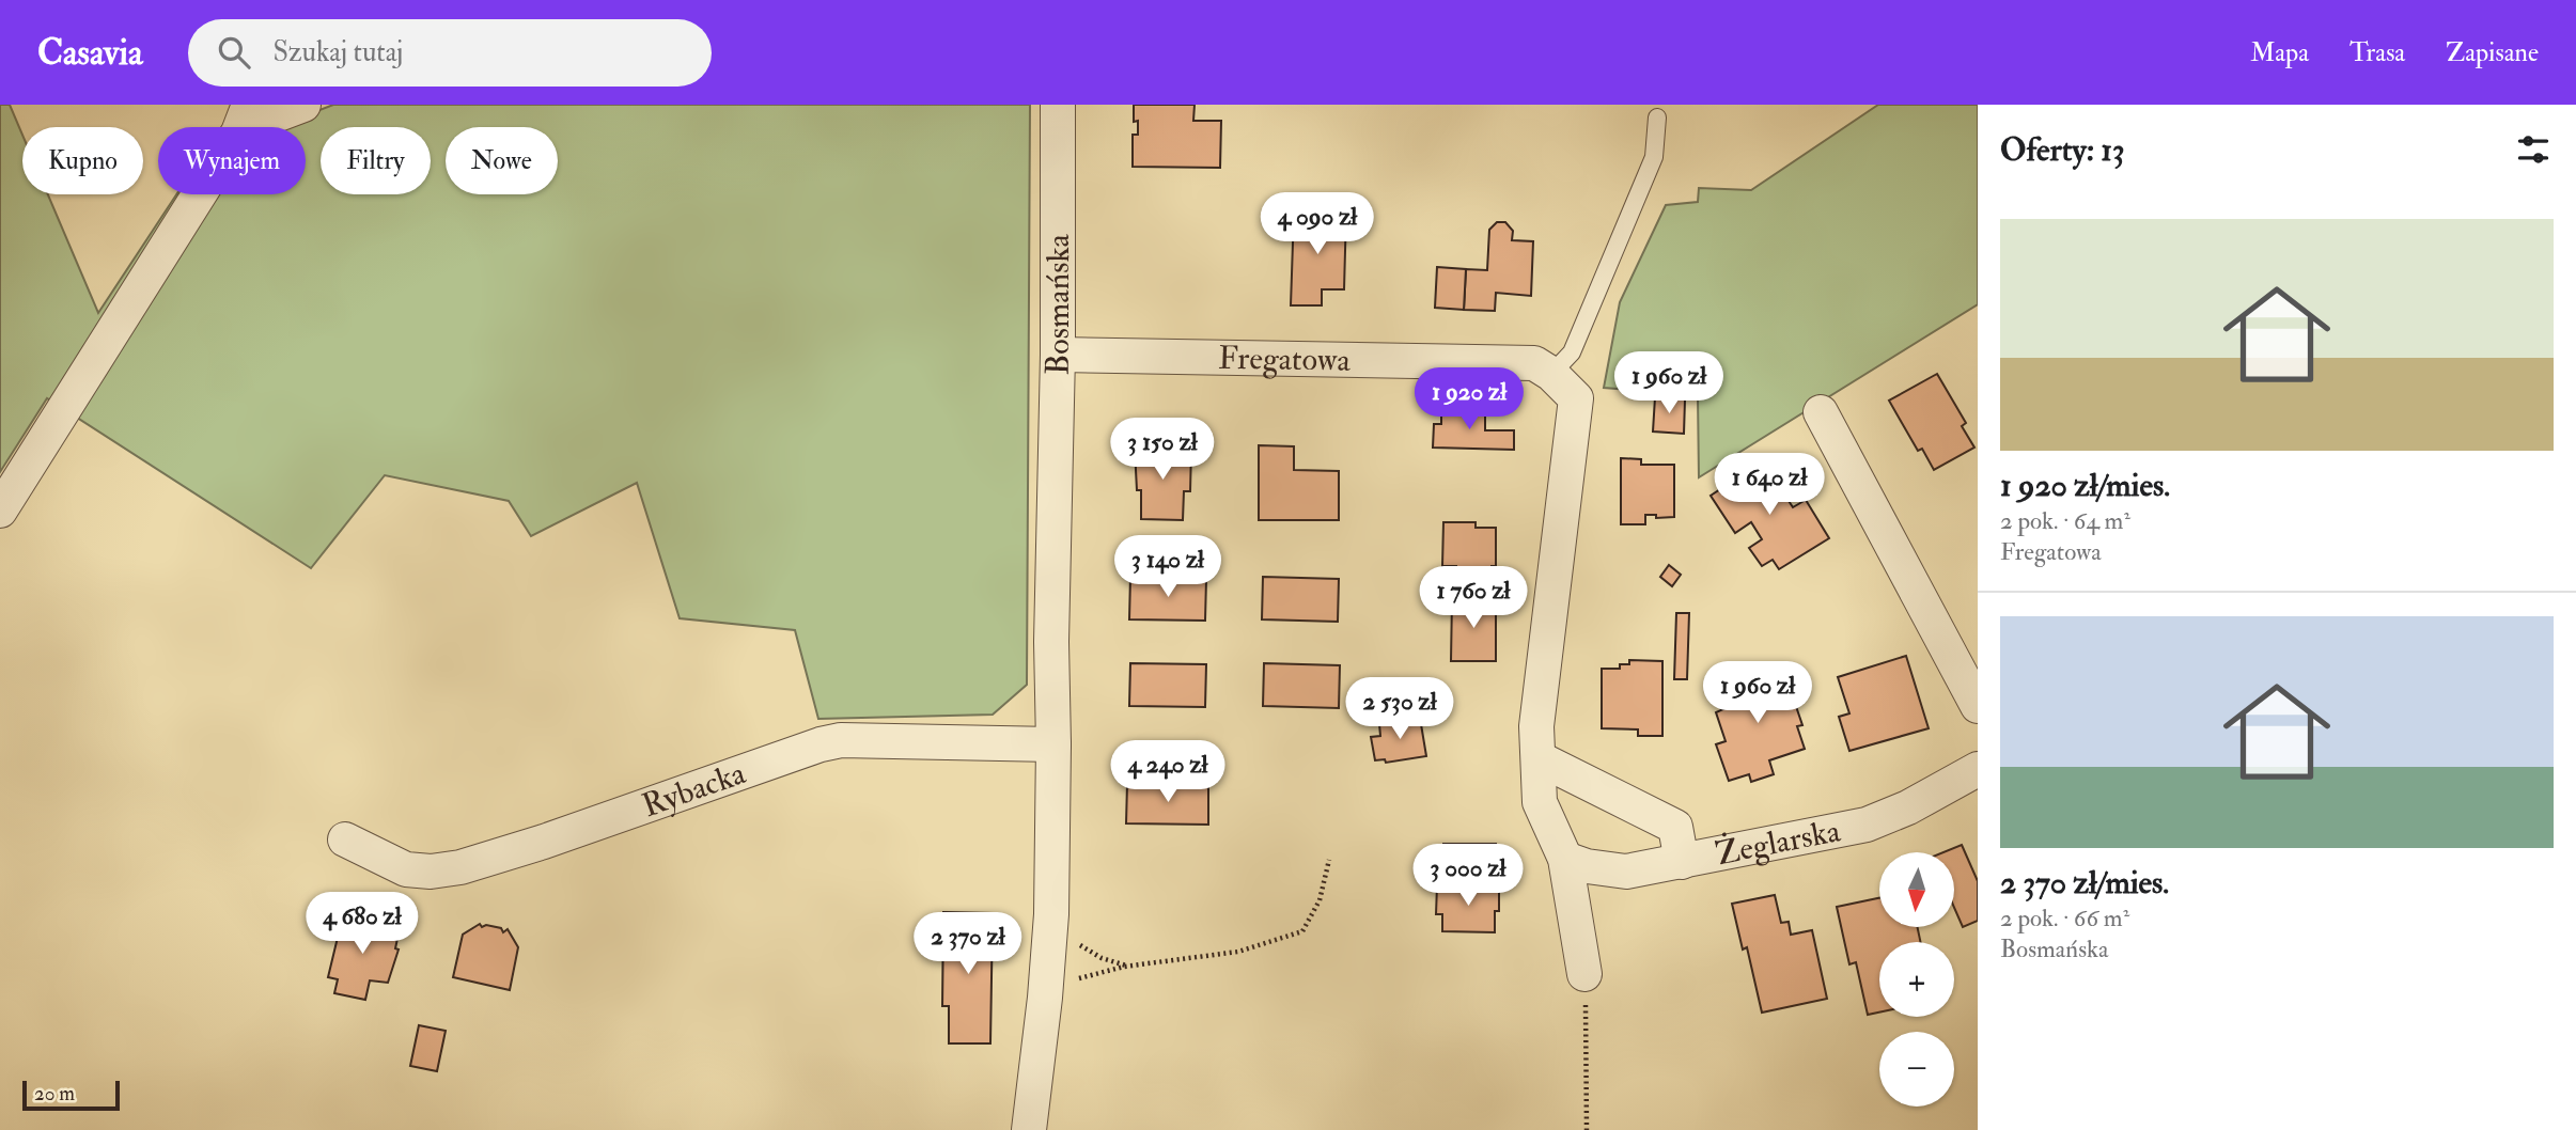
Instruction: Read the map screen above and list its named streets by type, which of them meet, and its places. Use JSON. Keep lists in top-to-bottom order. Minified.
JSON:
{"streets":{"street":["Bosmańska","Fregatowa","Rybacka","Żeglarska"]},"crossings":[["Bosmańska","Fregatowa"],["Bosmańska","Rybacka"],["Fregatowa","Żeglarska"]],"scale_bar":"20 m","north":"bottom","page":{"header":"Casavia","search":"Szukaj tutaj","nav":["Mapa","Trasa","Zapisane"],"heading":"Oferty: 13","chip":["Kupno","Wynajem","Filtry","Nowe"],"price":["4 090 zł","1 960 zł","1 920 zł","3 150 zł","1 640 zł","3 140 zł","1 760 zł","1 960 zł","2 530 zł","4 240 zł","3 000 zł","4 680 zł","2 370 zł"],"list":[{"name":"1 920 zł/mies.","note":"2 pok. · 64 m² · Fregatowa"},{"name":"2 370 zł/mies.","note":"2 pok. · 66 m² · Bosmańska"}],"map_buttons":["+","−"],"scale":"20 m"}}
